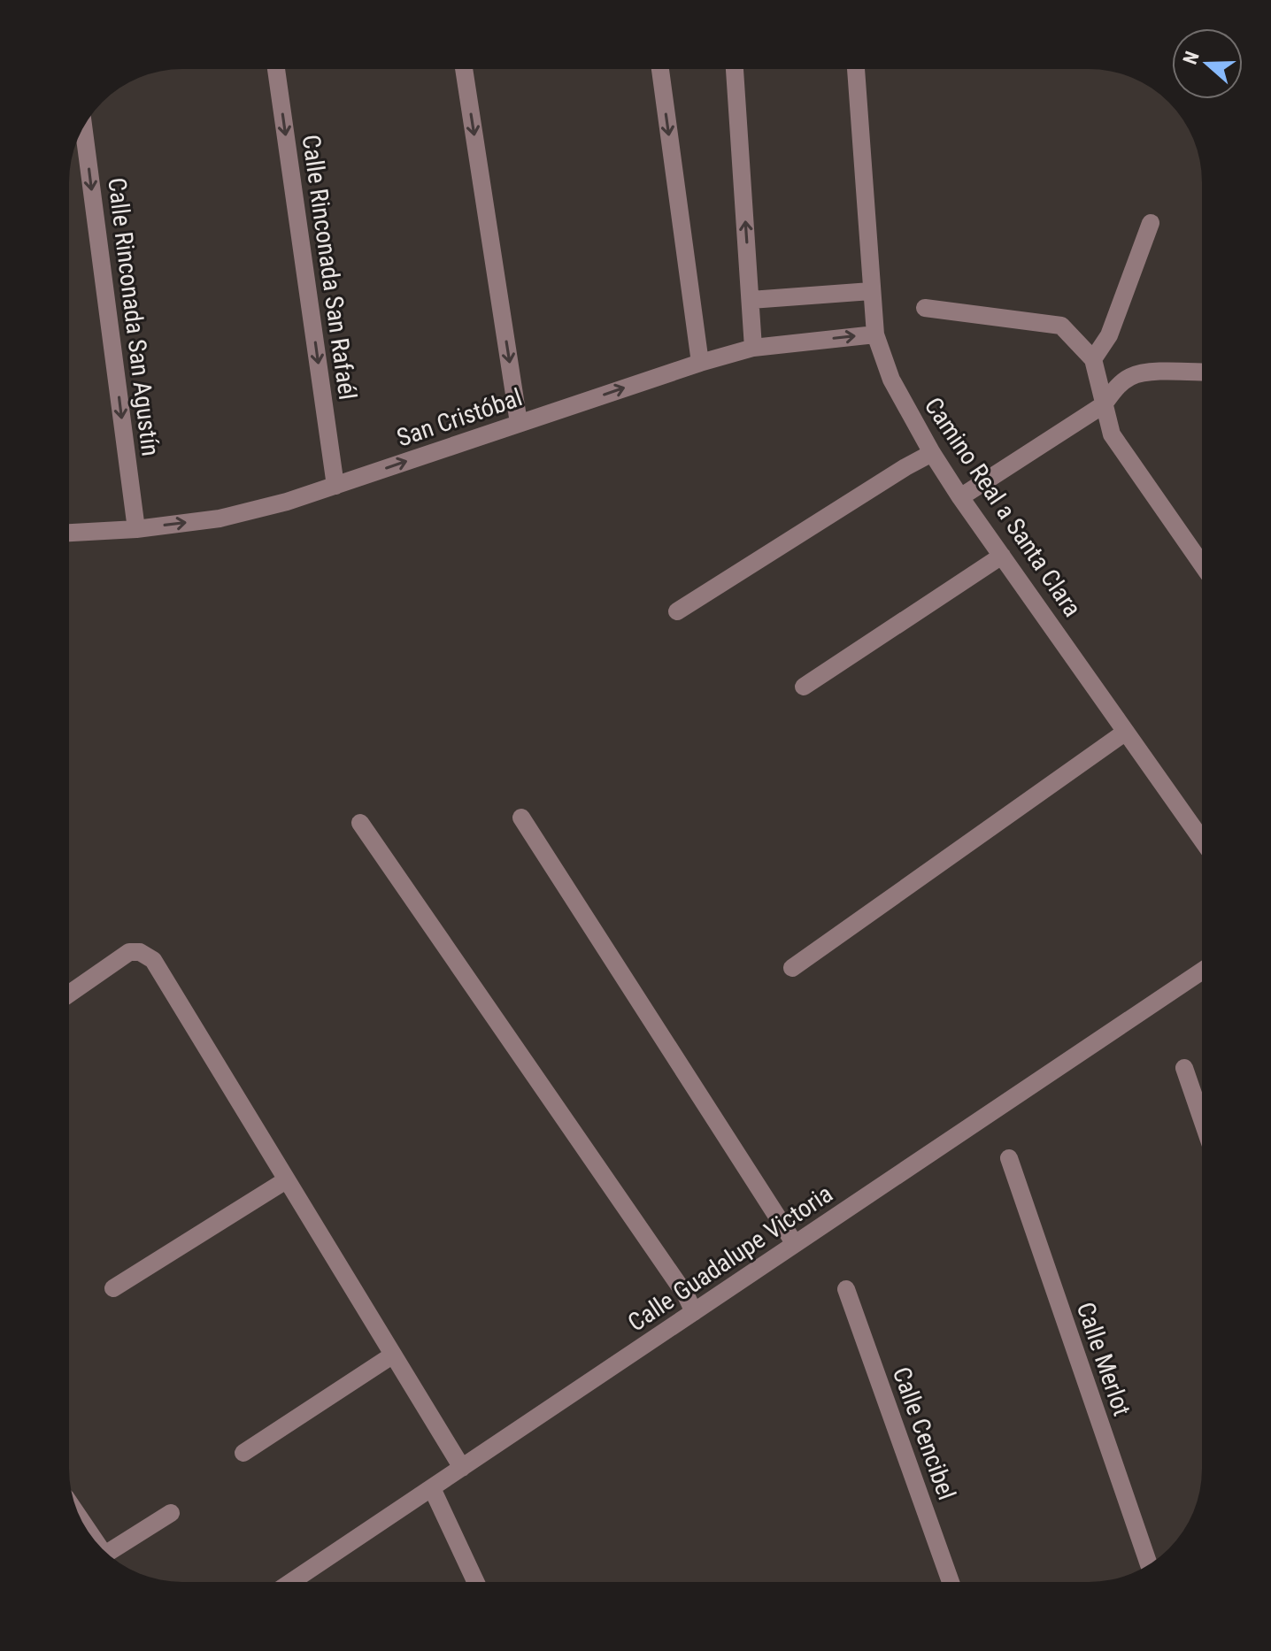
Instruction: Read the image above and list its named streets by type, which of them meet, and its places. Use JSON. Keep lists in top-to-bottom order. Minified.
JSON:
{"streets":{"street":["Calle Rinconada San Rafaél","Calle Rinconada San Agustín","San Cristóbal","Camino Real a Santa Clara","Calle Guadalupe Victoria","Calle Merlot","Calle Cencibel"]},"crossings":[["Calle Rinconada San Rafaél","San Cristóbal"],["Calle Rinconada San Agustín","San Cristóbal"],["San Cristóbal","Camino Real a Santa Clara"]],"one_way":["Calle Rinconada San Rafaél","Calle Rinconada San Agustín","San Cristóbal"],"north":"left"}
